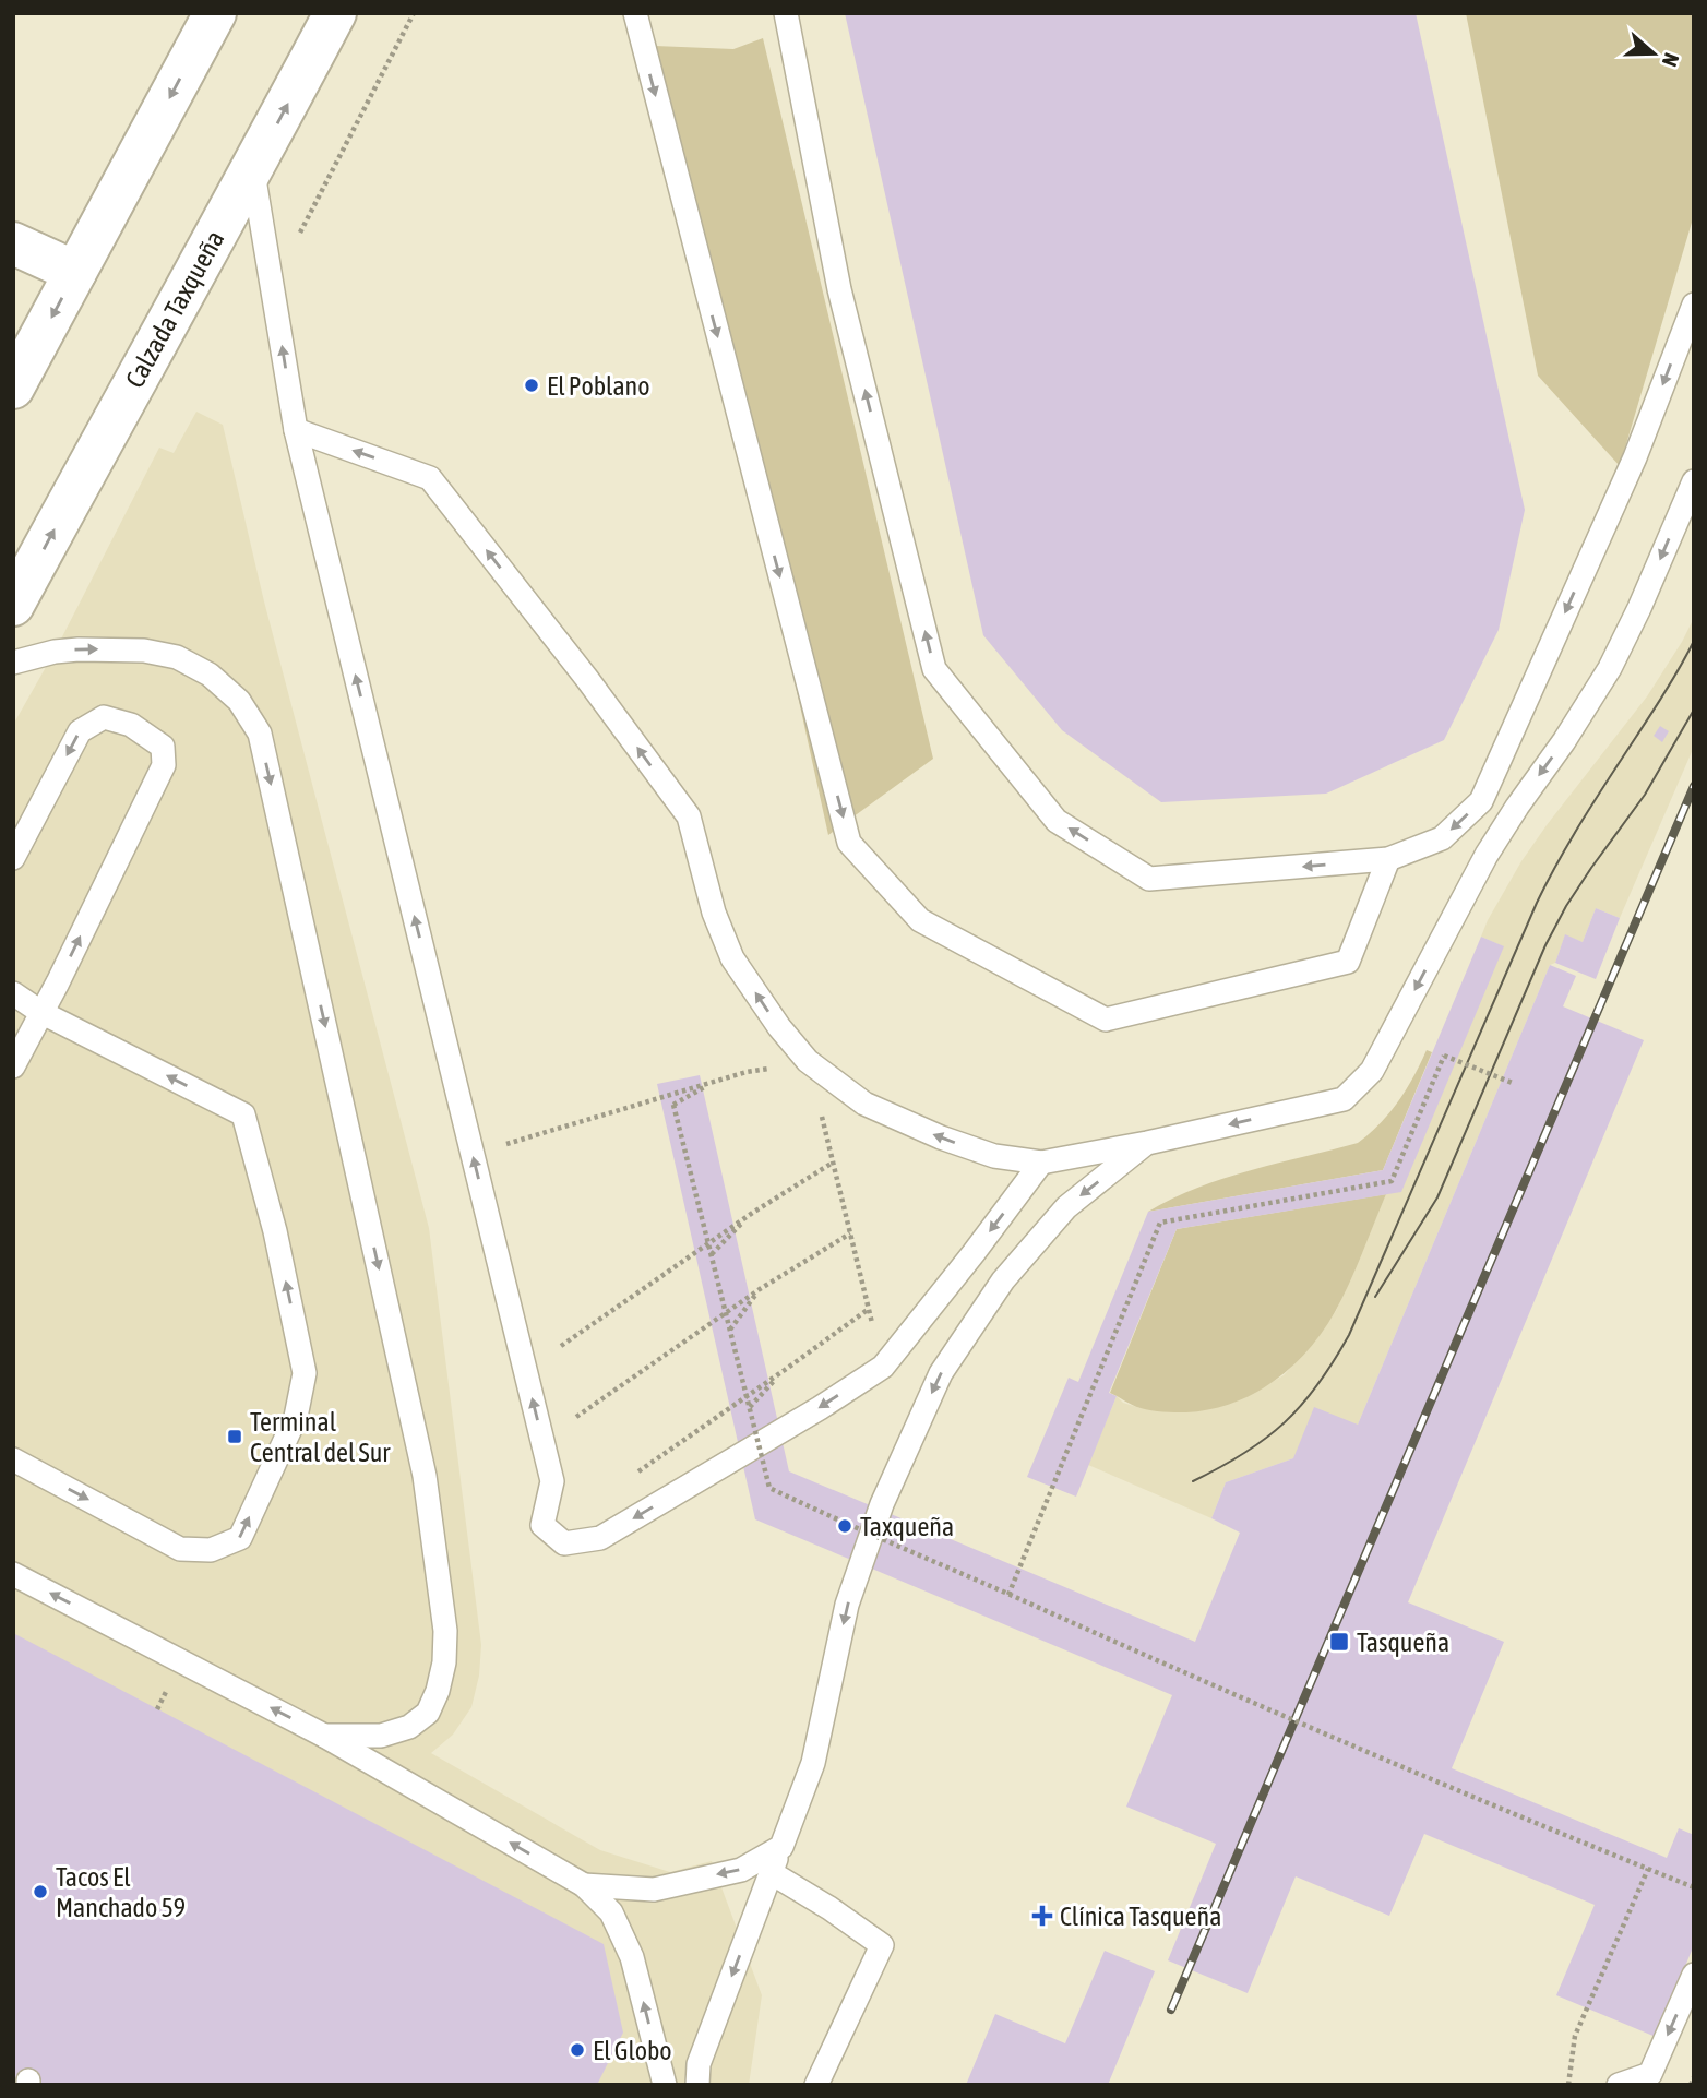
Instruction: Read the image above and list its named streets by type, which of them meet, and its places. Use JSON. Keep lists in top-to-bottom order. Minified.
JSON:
{"streets":{"main road":["Calzada Taxqueña"]},"places":{"other":["El Poblano","Taxqueña","Tacos El Manchado 59","El Globo"],"transit":["Terminal Central del Sur","Tasqueña"],"health":["Clínica Tasqueña"]},"north":"right"}
